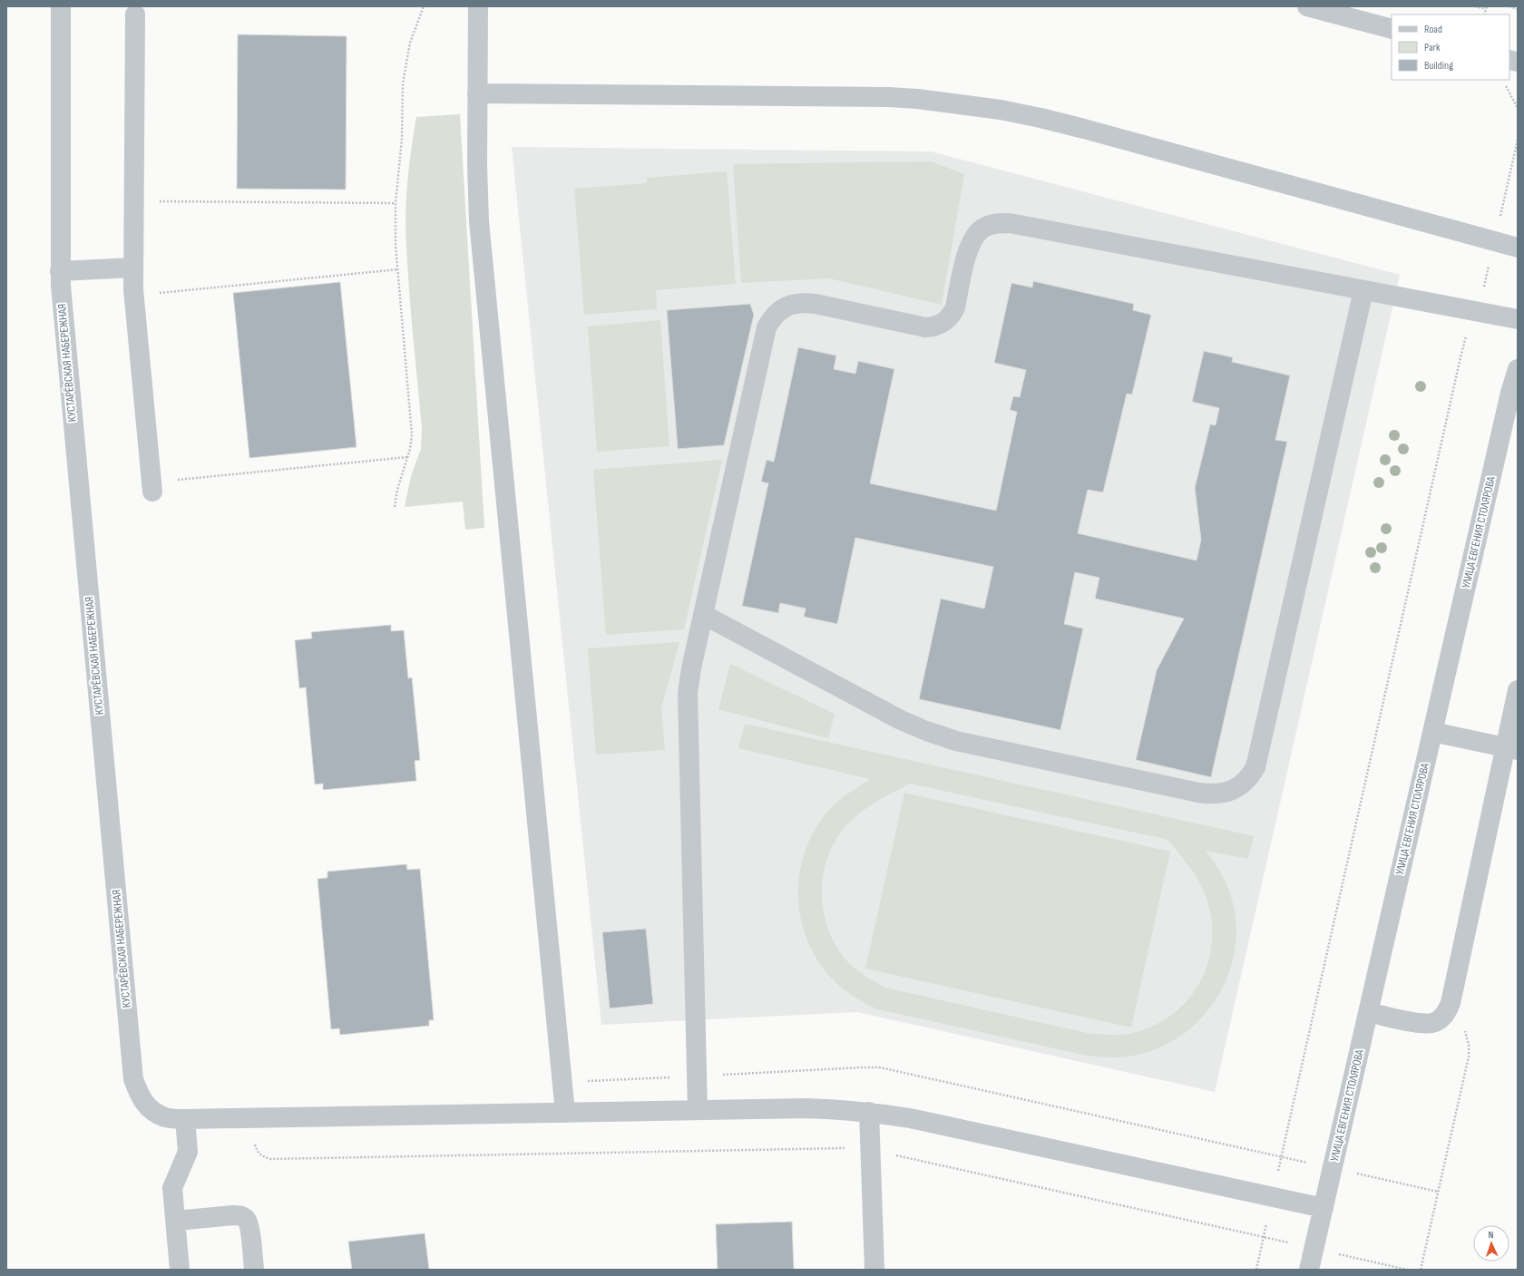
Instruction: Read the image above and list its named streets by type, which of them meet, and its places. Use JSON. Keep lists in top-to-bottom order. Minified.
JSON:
{"streets":{"street":["КУСТАРЁВСКАЯ НАБЕРЕЖНАЯ","УЛИЦА ЕВГЕНИЯ СТОЛЯРОВА"]},"crossings":[["КУСТАРЁВСКАЯ НАБЕРЕЖНАЯ","УЛИЦА ЕВГЕНИЯ СТОЛЯРОВА"]],"legend":["Road","Park","Building"],"north":"top"}
